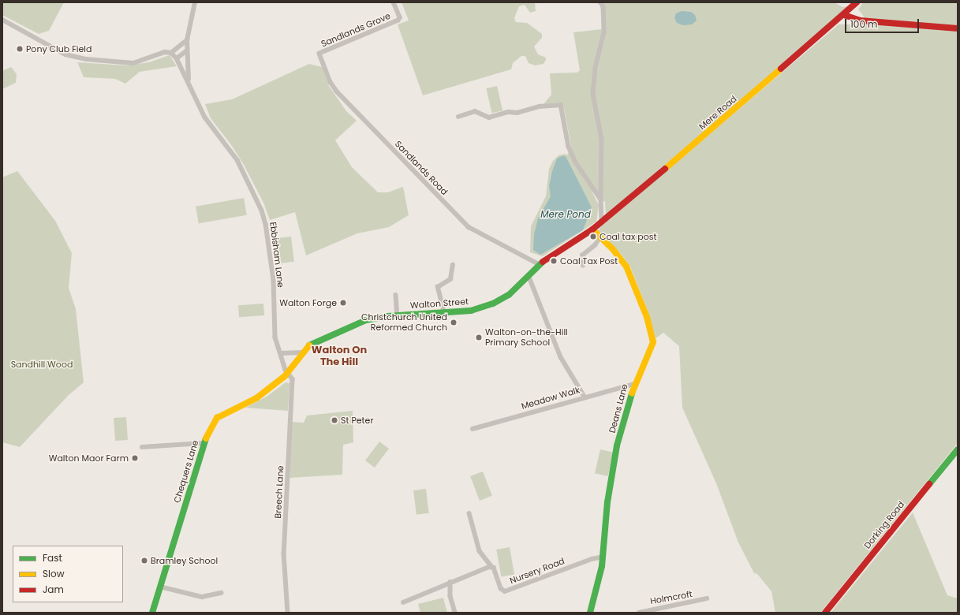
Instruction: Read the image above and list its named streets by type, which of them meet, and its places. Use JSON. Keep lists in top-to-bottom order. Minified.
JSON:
{"streets":{"main road":["Mere Road","Walton Street","Deans Lane","Chequers Lane","Dorking Road"],"street":["Sandlands Grove","Sandlands Road","Ebbisham Lane","Meadow Walk","Breech Lane","Nursery Road","Holmcroft"]},"crossings":[["Sandlands Grove","Sandlands Road"],["Mere Road","Walton Street"],["Sandlands Road","Walton Street"],["Ebbisham Lane","Walton Street"],["Ebbisham Lane","Chequers Lane"],["Ebbisham Lane","Breech Lane"],["Walton Street","Deans Lane"],["Walton Street","Chequers Lane"],["Walton Street","Breech Lane"],["Meadow Walk","Deans Lane"],["Deans Lane","Nursery Road"],["Chequers Lane","Breech Lane"]],"districts":["Walton On The Hill"],"water":["Mere Pond"],"parks":["Sandhill Wood"],"places":["Pony Club Field","Coal tax post","Coal Tax Post","Walton Forge","Christchurch United Reformed Church","Walton-on-the-Hill Primary School","St Peter","Walton Maor Farm","Bramley School"],"legend":["Fast","Slow","Jam"],"scale_bar":"100 m"}
